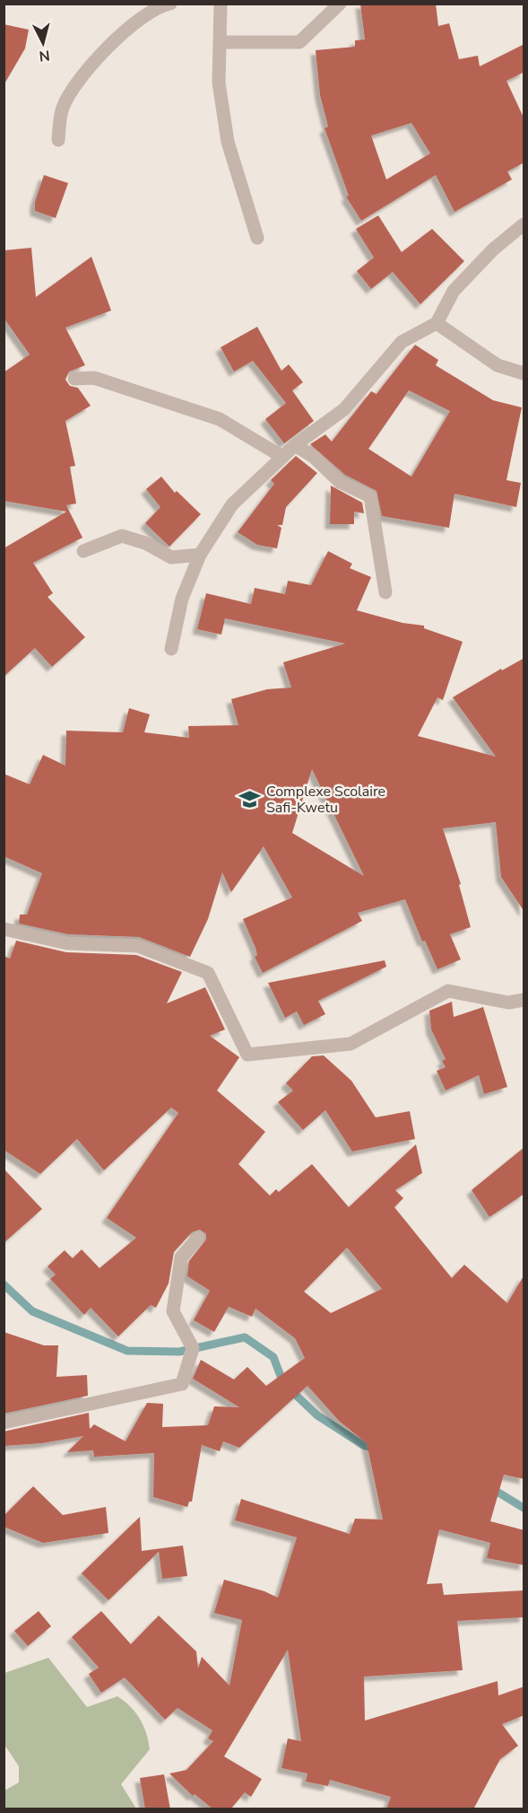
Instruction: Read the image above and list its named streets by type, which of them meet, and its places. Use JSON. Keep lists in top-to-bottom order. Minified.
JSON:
{"places":{"school or university":["Complexe Scolaire Safi-Kwetu"]},"north":"bottom"}
